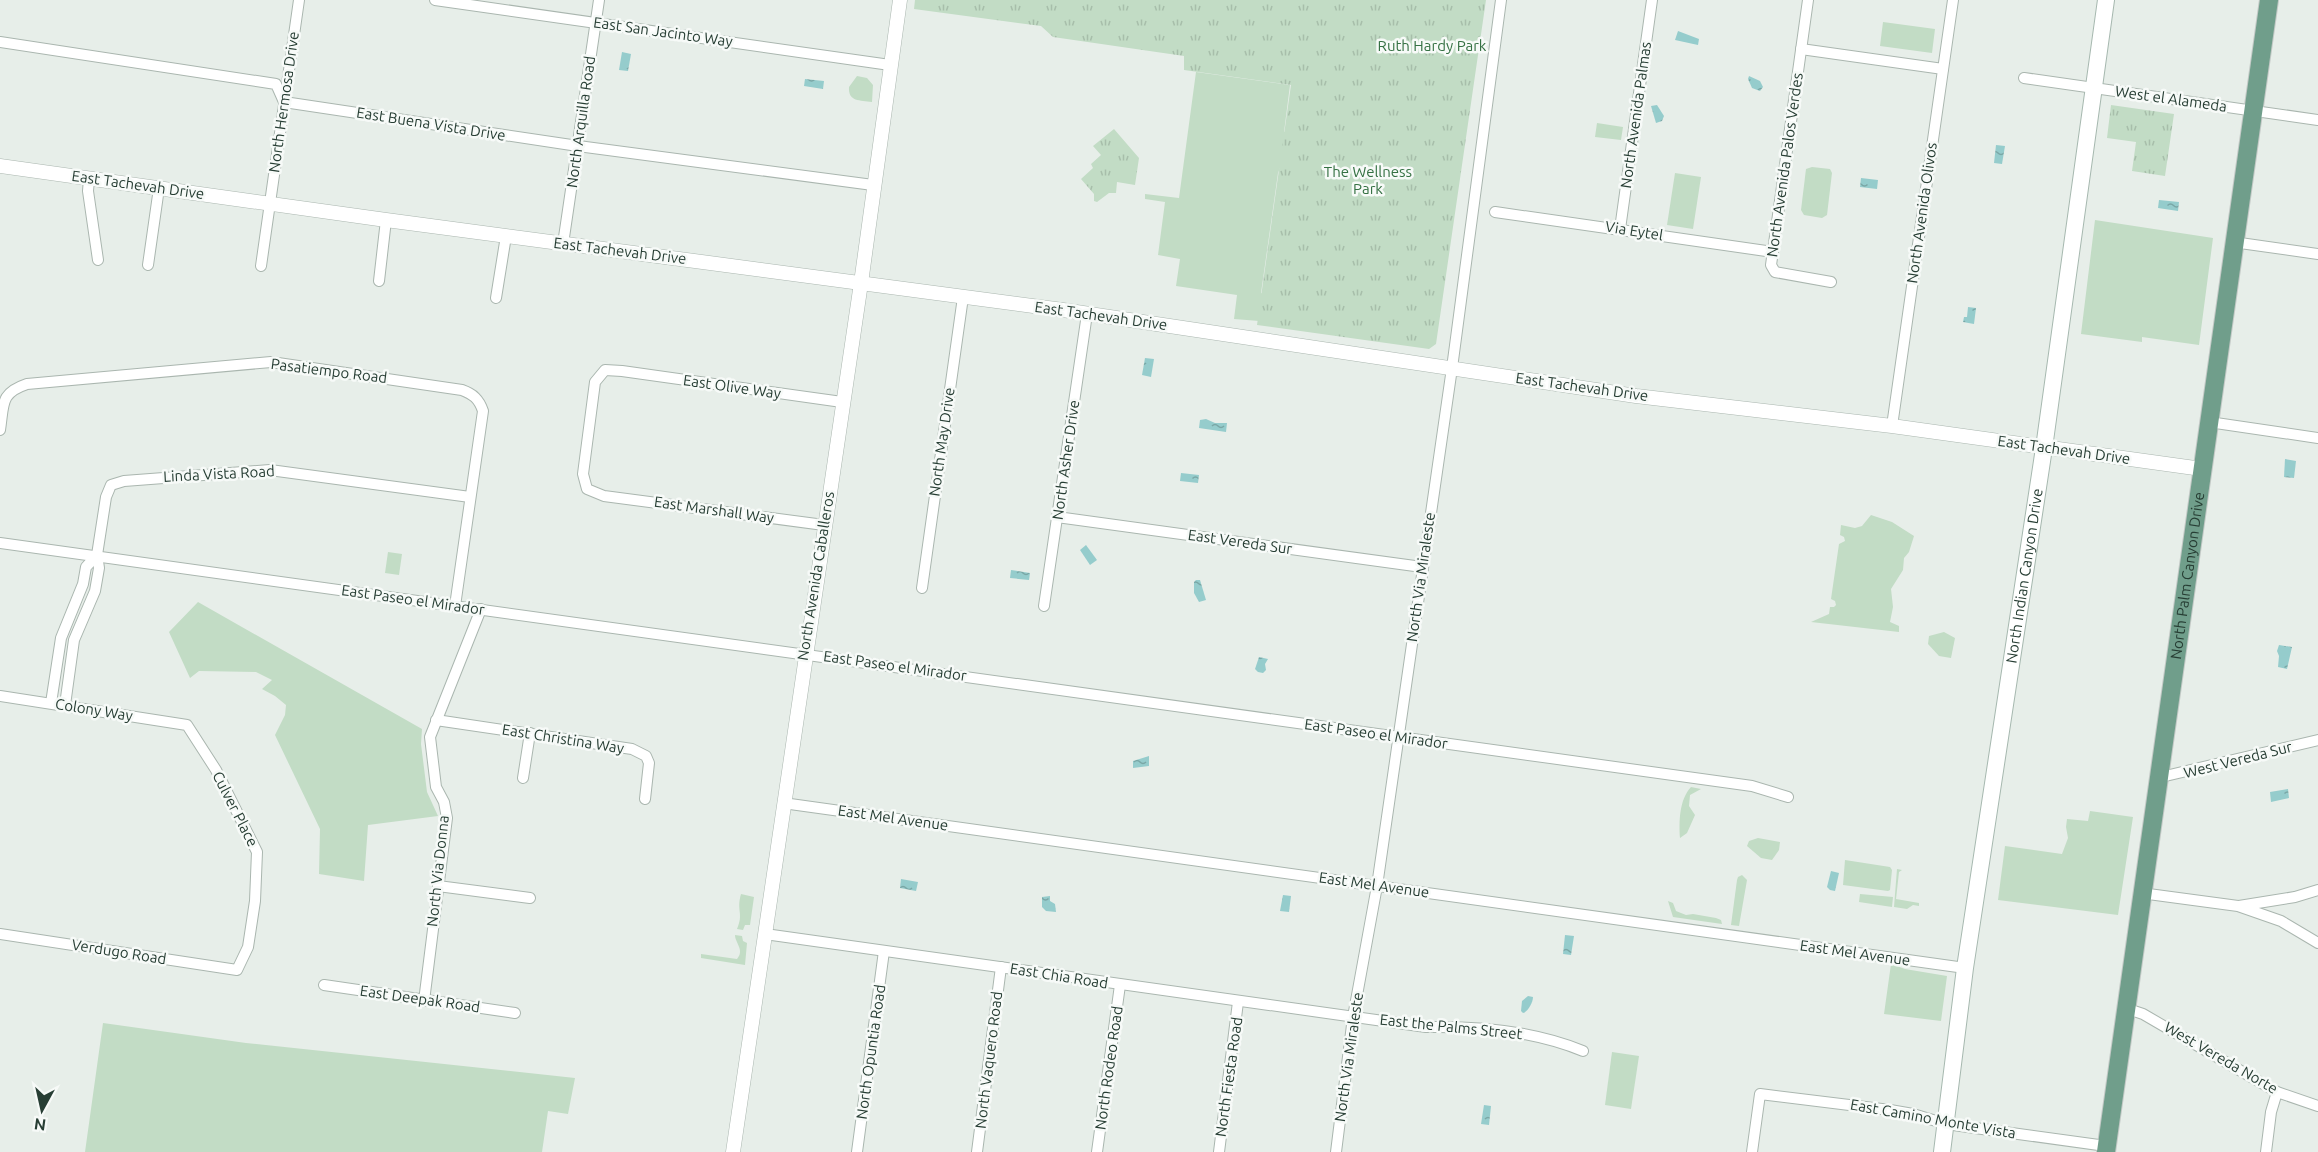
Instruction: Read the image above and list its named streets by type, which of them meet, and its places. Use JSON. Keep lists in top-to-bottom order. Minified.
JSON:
{"streets":{"main road":["North Indian Canyon Drive","North Palm Canyon Drive"],"street":["East San Jacinto Way","West el Alameda","North Hermosa Drive","North Avenida Palmas","North Arquilla Road","East Buena Vista Drive","North Avenida Palos Verdes","East Tachevah Drive","North Avenida Olivos","Via Eytel","Pasatiempo Road","East Olive Way","North May Drive","North Asher Drive","Linda Vista Road","East Marshall Way","East Vereda Sur","North Avenida Caballeros","North Via Miraleste","East Paseo el Mirador","Colony Way","East Christina Way","West Vereda Sur","Culver Place","East Mel Avenue","North Via Donna","Verdugo Road","East Chia Road","East Deepak Road","East the Palms Street","North Opuntia Road","West Vereda Norte","North Vaquero Road","North Rodeo Road","North Fiesta Road","East Camino Monte Vista"]},"crossings":[["East San Jacinto Way","North Arquilla Road"],["East San Jacinto Way","North Avenida Caballeros"],["West el Alameda","North Indian Canyon Drive"],["West el Alameda","North Palm Canyon Drive"],["North Hermosa Drive","East Buena Vista Drive"],["North Hermosa Drive","East Tachevah Drive"],["North Avenida Palmas","Via Eytel"],["North Arquilla Road","East Buena Vista Drive"],["North Arquilla Road","East Tachevah Drive"],["East Buena Vista Drive","North Avenida Caballeros"],["North Avenida Palos Verdes","Via Eytel"],["East Tachevah Drive","North Avenida Olivos"],["East Tachevah Drive","North May Drive"],["East Tachevah Drive","North Asher Drive"],["East Tachevah Drive","North Avenida Caballeros"],["East Tachevah Drive","North Indian Canyon Drive"],["East Tachevah Drive","North Palm Canyon Drive"],["East Tachevah Drive","North Via Miraleste"],["Pasatiempo Road","Linda Vista Road"],["Pasatiempo Road","East Paseo el Mirador"],["East Olive Way","East Marshall Way"],["East Olive Way","North Avenida Caballeros"],["North Asher Drive","East Vereda Sur"],["Linda Vista Road","East Paseo el Mirador"],["East Marshall Way","North Avenida Caballeros"],["East Vereda Sur","North Via Miraleste"],["North Avenida Caballeros","East Paseo el Mirador"],["North Avenida Caballeros","East Mel Avenue"],["North Avenida Caballeros","East Chia Road"],["North Indian Canyon Drive","East Mel Avenue"],["North Indian Canyon Drive","East Camino Monte Vista"],["North Palm Canyon Drive","West Vereda Sur"],["North Palm Canyon Drive","West Vereda Norte"],["North Palm Canyon Drive","East Camino Monte Vista"],["North Via Miraleste","East Paseo el Mirador"],["North Via Miraleste","East Mel Avenue"],["North Via Miraleste","East Chia Road"],["North Via Miraleste","East the Palms Street"],["East Paseo el Mirador","North Via Donna"],["Colony Way","Culver Place"],["East Christina Way","North Via Donna"],["Culver Place","Verdugo Road"],["North Via Donna","East Deepak Road"],["East Chia Road","East the Palms Street"],["East Chia Road","North Opuntia Road"],["East Chia Road","North Vaquero Road"],["East Chia Road","North Rodeo Road"],["East Chia Road","North Fiesta Road"]],"parks":["Ruth Hardy Park","The Wellness Park"],"north":"bottom"}
